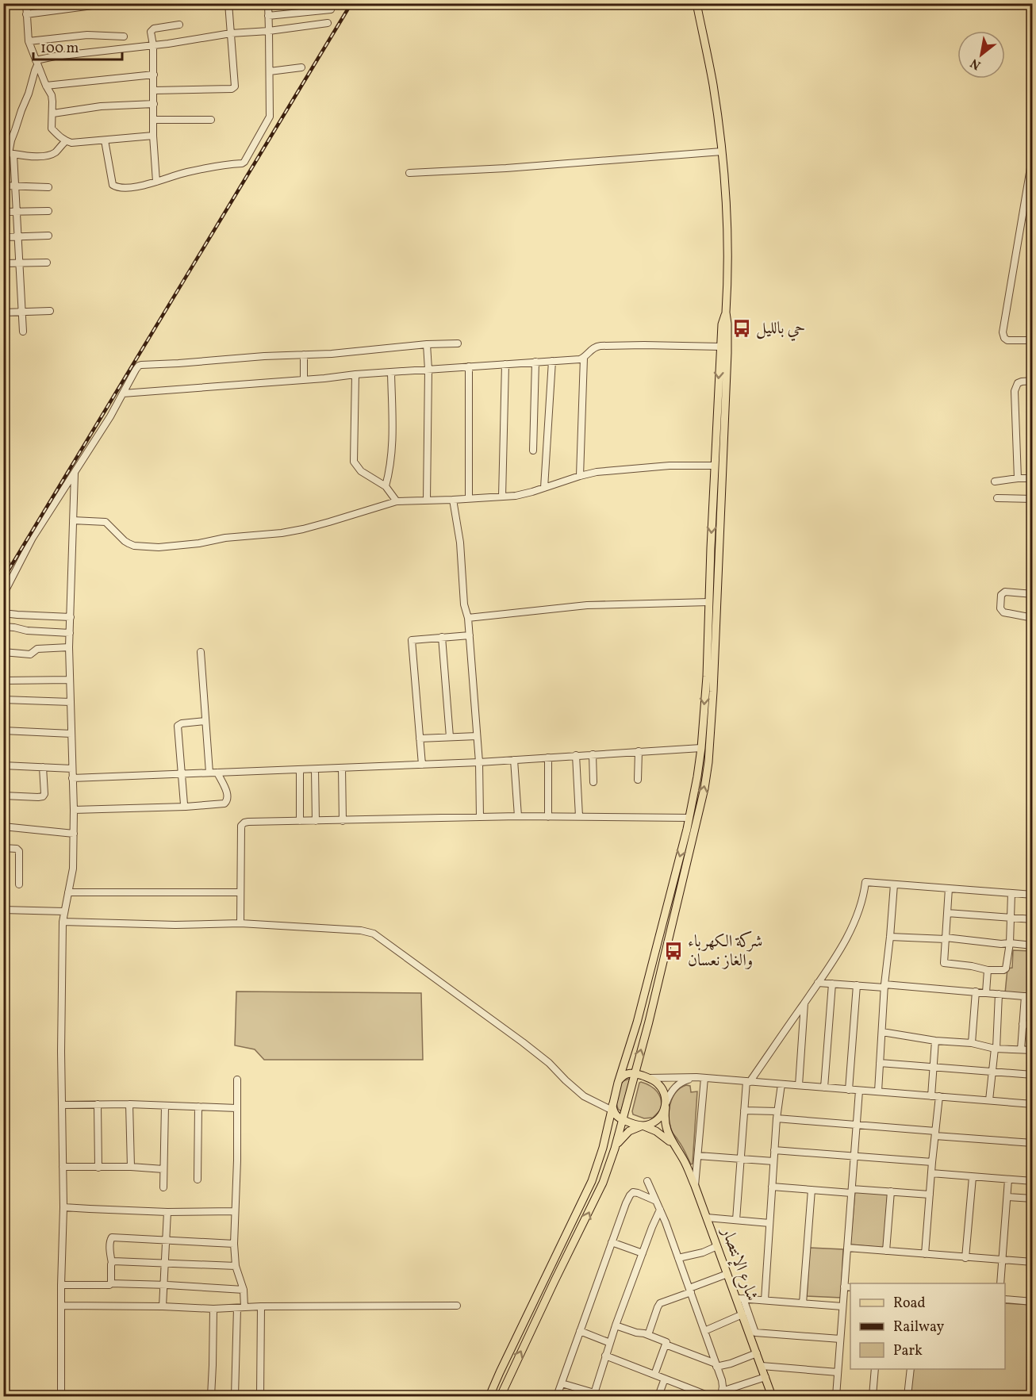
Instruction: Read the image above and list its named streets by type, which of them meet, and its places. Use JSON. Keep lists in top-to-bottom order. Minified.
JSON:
{"streets":{"main road":["شارع الإنتصار"]},"places":{"bus stop":["حي بالليل","شركة الكهرباء والغاز نعسان"]},"legend":["Road","Railway","Park"],"scale_bar":"100 m","north":"bottom left"}
